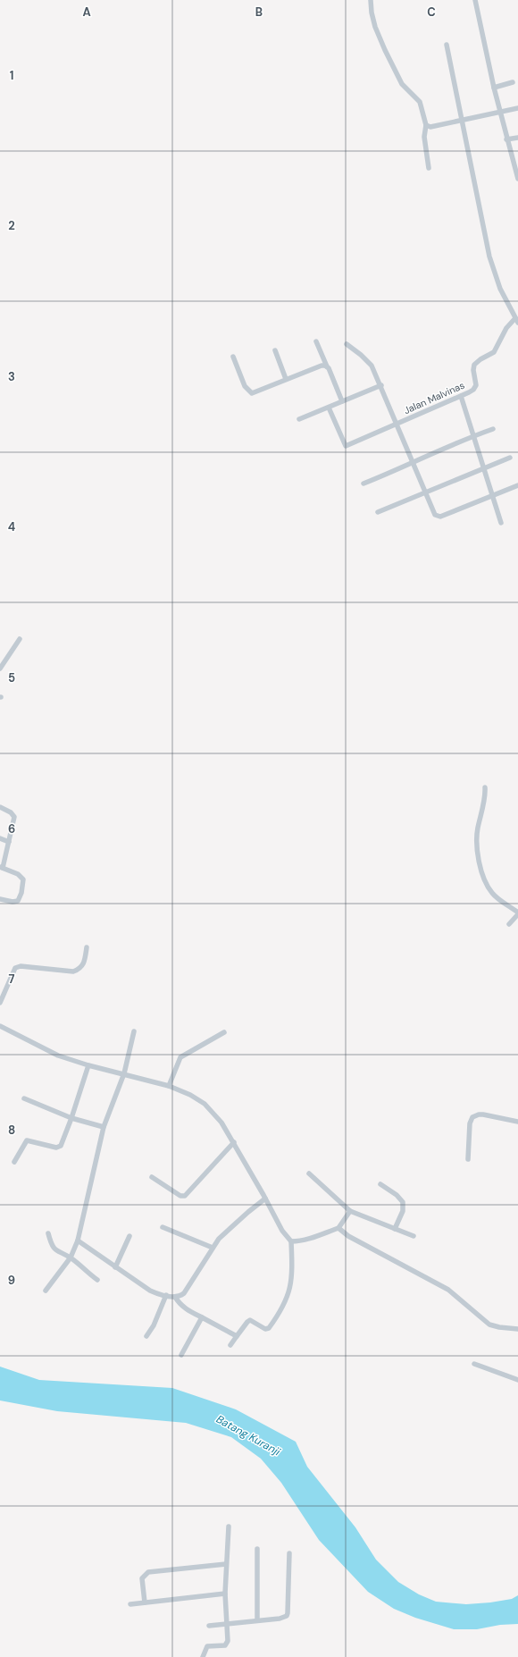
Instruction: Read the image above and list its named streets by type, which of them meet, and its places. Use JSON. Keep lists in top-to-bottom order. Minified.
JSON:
{"streets":{"street":["Jalan Malvinas"]},"water":["Batang Kuranji"],"grid":{"columns":["A","B","C"],"rows":["1","2","3","4","5","6","7","8","9"]}}
